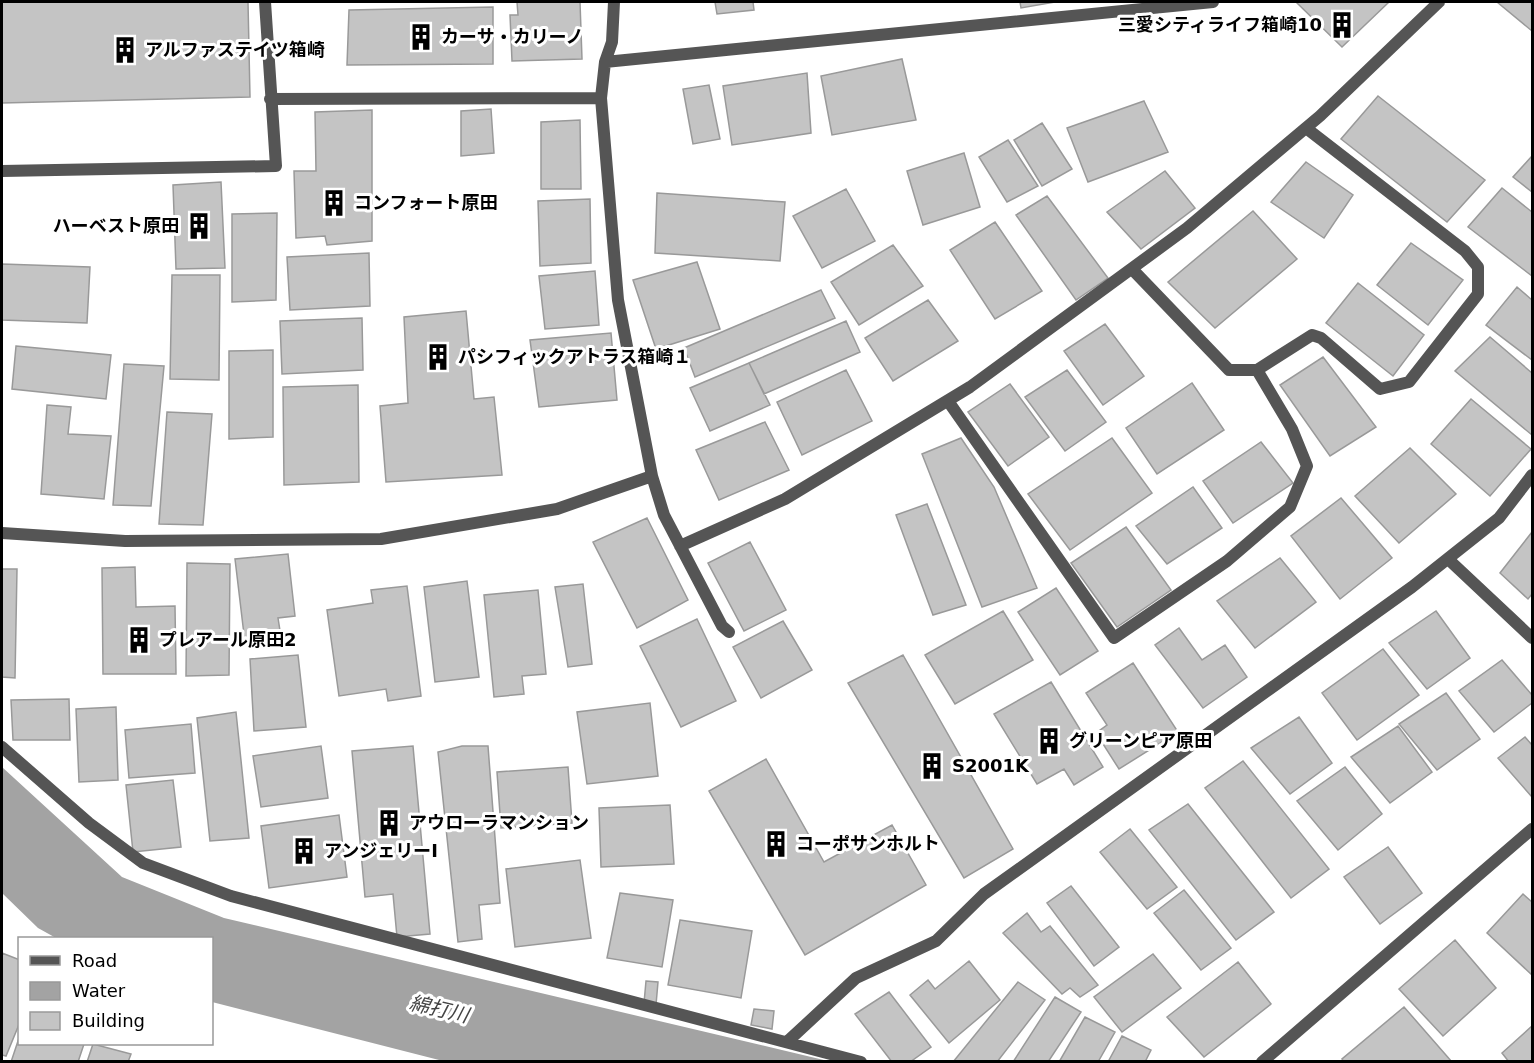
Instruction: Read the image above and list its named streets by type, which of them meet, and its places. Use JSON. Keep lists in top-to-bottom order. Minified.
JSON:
{"water":["綿打川"],"places":{"building":["三愛シティライフ箱崎10","カーサ・カリーノ","アルファステイツ箱崎","コンフォート原田","ハーベスト原田","パシフィックアトラス箱崎１","プレアール原田2","グリーンピア原田","S2001K","アウローラマンション","コーポサンホルト","アンジェリーⅠ"]},"legend":["Road","Water","Building"]}
